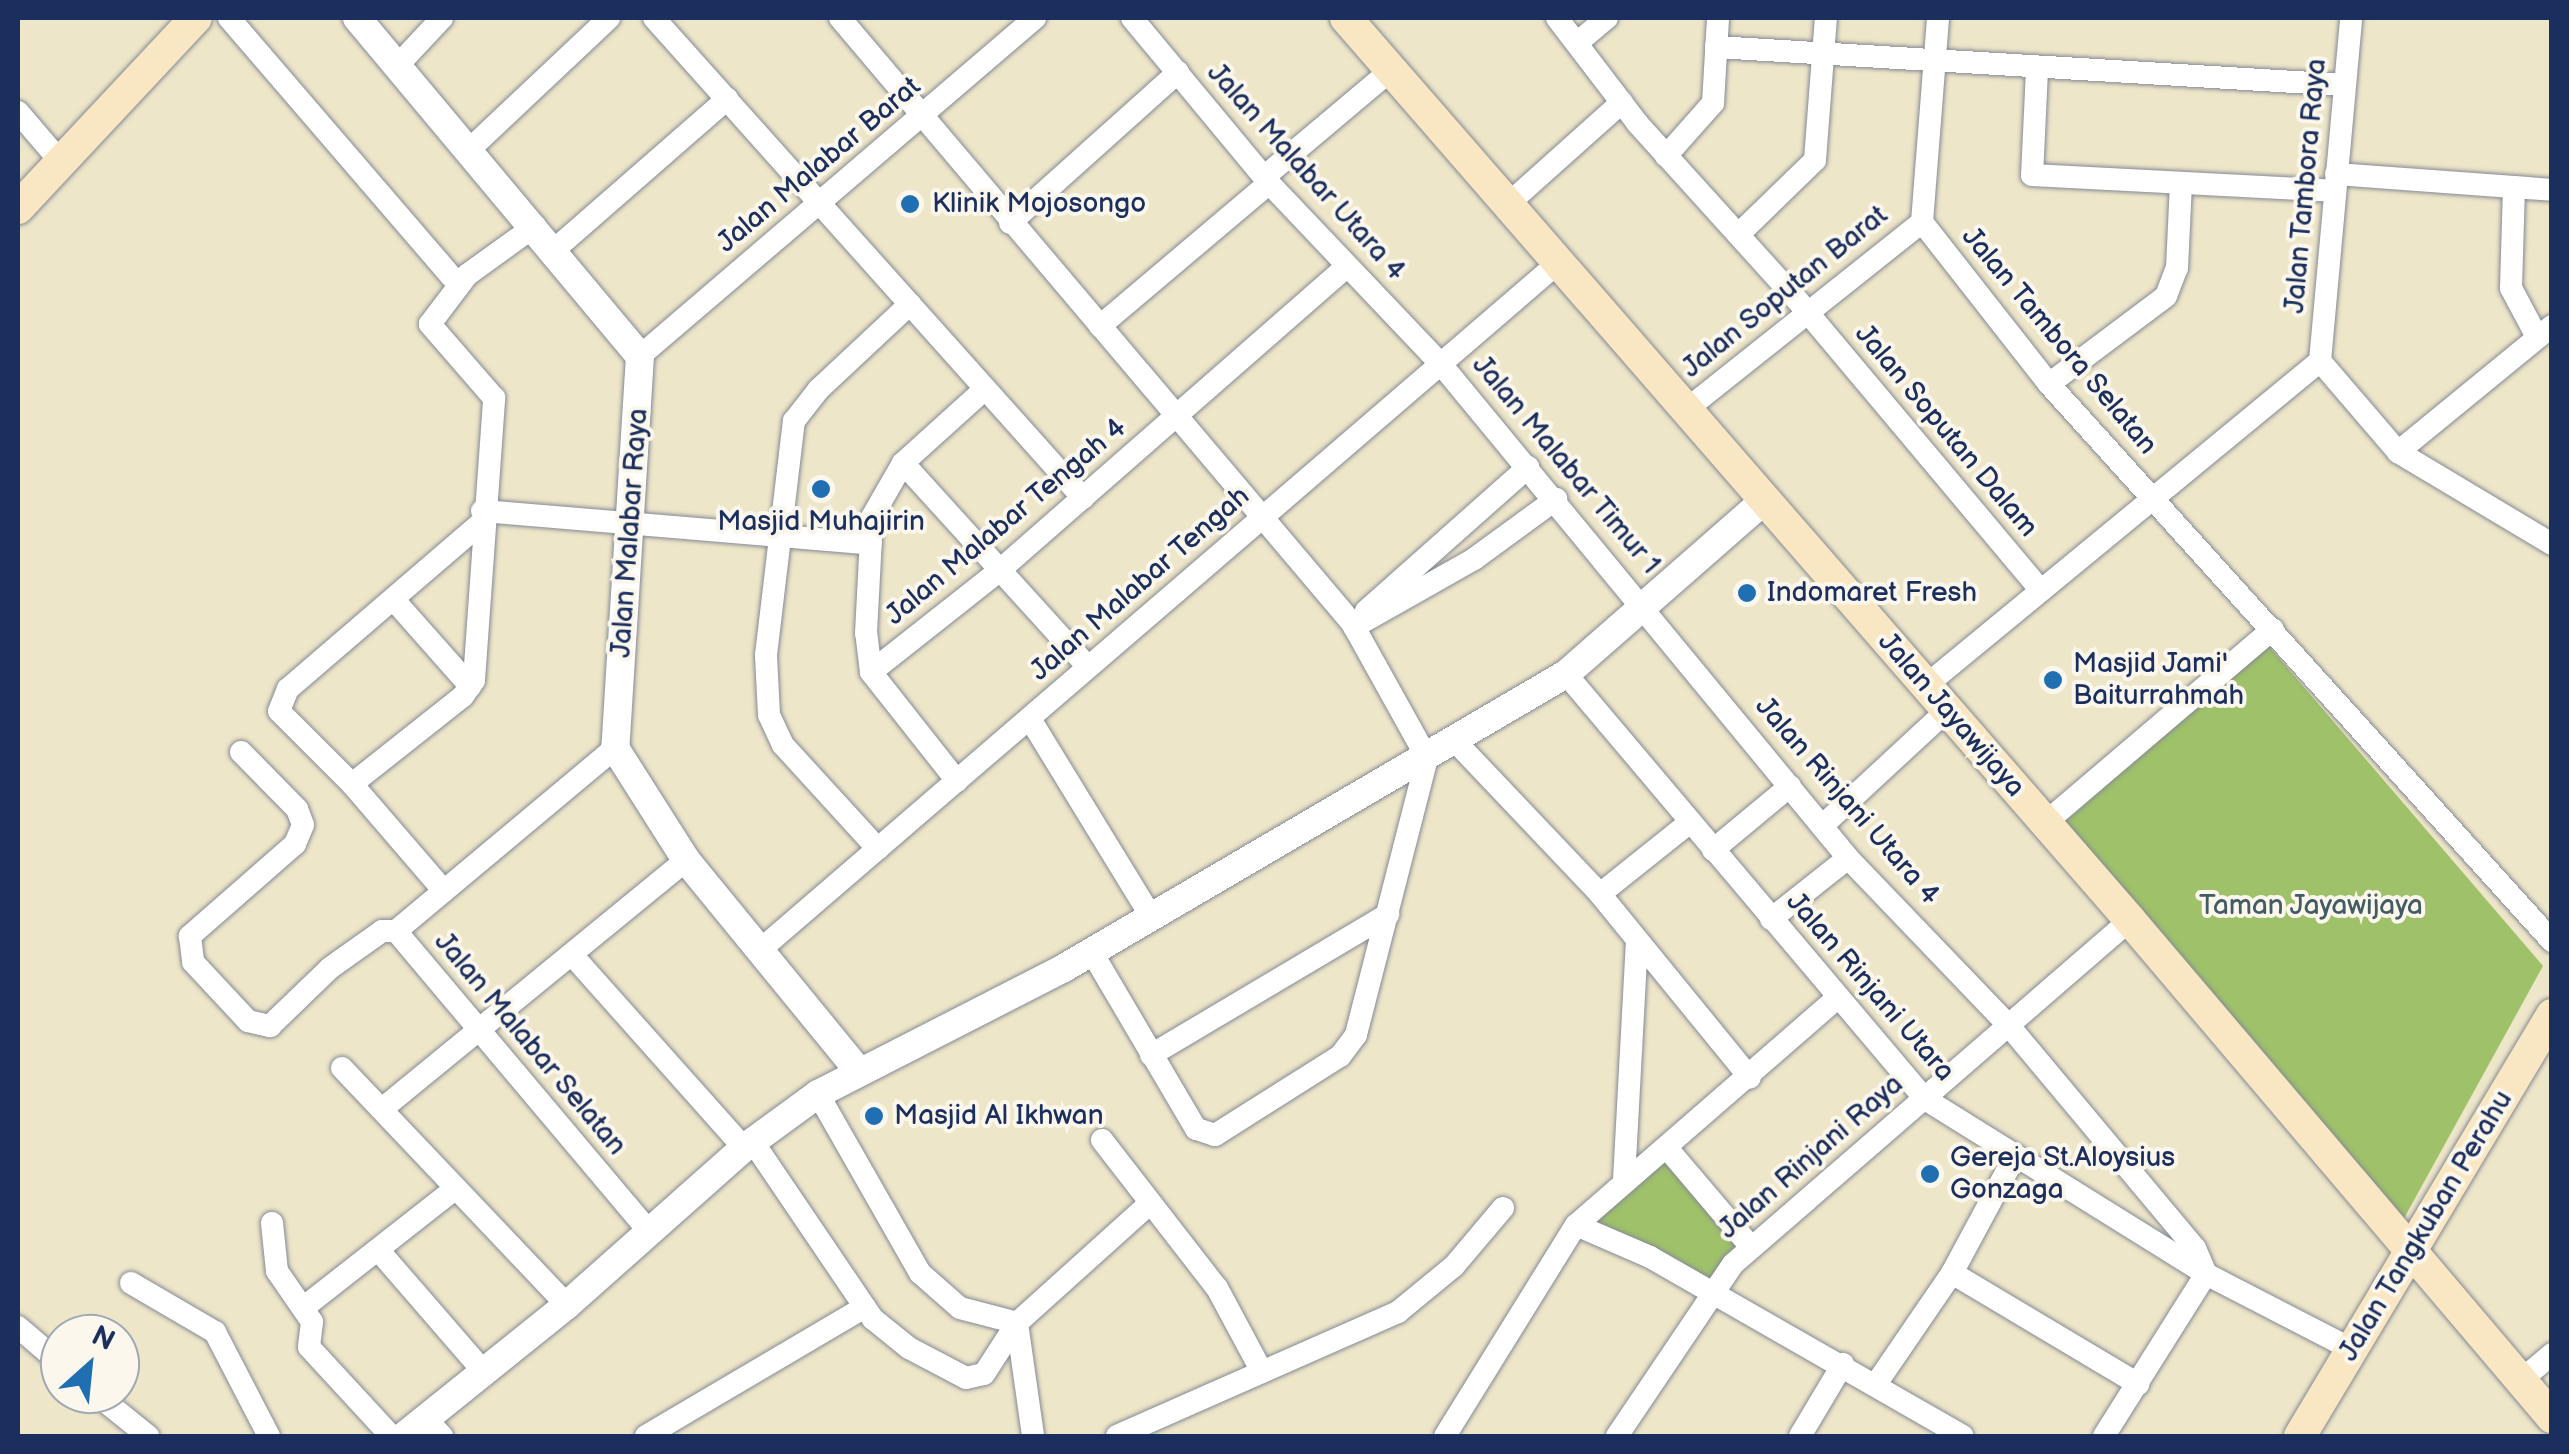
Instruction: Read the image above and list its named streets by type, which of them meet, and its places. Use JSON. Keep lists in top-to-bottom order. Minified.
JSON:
{"streets":{"main road":["Jalan Jayawijaya","Jalan Tangkuban Perahu"],"street":["Jalan Malabar Barat","Jalan Malabar Utara 4","Jalan Tambora Raya","Jalan Soputan Barat","Jalan Tambora Selatan","Jalan Soputan Dalam","Jalan Malabar Timur 1","Jalan Malabar Tengah 4","Jalan Malabar Raya","Jalan Malabar Tengah","Jalan Rinjani Utara 4","Jalan Rinjani Utara","Jalan Malabar Selatan","Jalan Rinjani Raya"]},"crossings":[["Jalan Malabar Barat","Jalan Malabar Raya"],["Jalan Malabar Utara 4","Jalan Malabar Timur 1"],["Jalan Malabar Utara 4","Jalan Malabar Tengah 4"],["Jalan Malabar Utara 4","Jalan Malabar Tengah"],["Jalan Soputan Barat","Jalan Tambora Selatan"],["Jalan Soputan Barat","Jalan Soputan Dalam"],["Jalan Soputan Barat","Jalan Jayawijaya"],["Jalan Malabar Timur 1","Jalan Malabar Tengah"],["Jalan Malabar Timur 1","Jalan Rinjani Utara 4"],["Jalan Malabar Raya","Jalan Malabar Selatan"],["Jalan Malabar Tengah","Jalan Jayawijaya"],["Jalan Jayawijaya","Jalan Rinjani Raya"],["Jalan Jayawijaya","Jalan Tangkuban Perahu"],["Jalan Rinjani Utara 4","Jalan Rinjani Utara"],["Jalan Rinjani Utara 4","Jalan Rinjani Raya"],["Jalan Rinjani Utara","Jalan Rinjani Raya"],["Jalan Rinjani Utara","Jalan Tangkuban Perahu"]],"parks":["Taman Jayawijaya"],"places":["Klinik Mojosongo","Masjid Muhajirin","Indomaret Fresh","Masjid Jami' Baiturrahmah","Masjid Al Ikhwan","Gereja St.Aloysius Gonzaga"],"north":"top right"}
